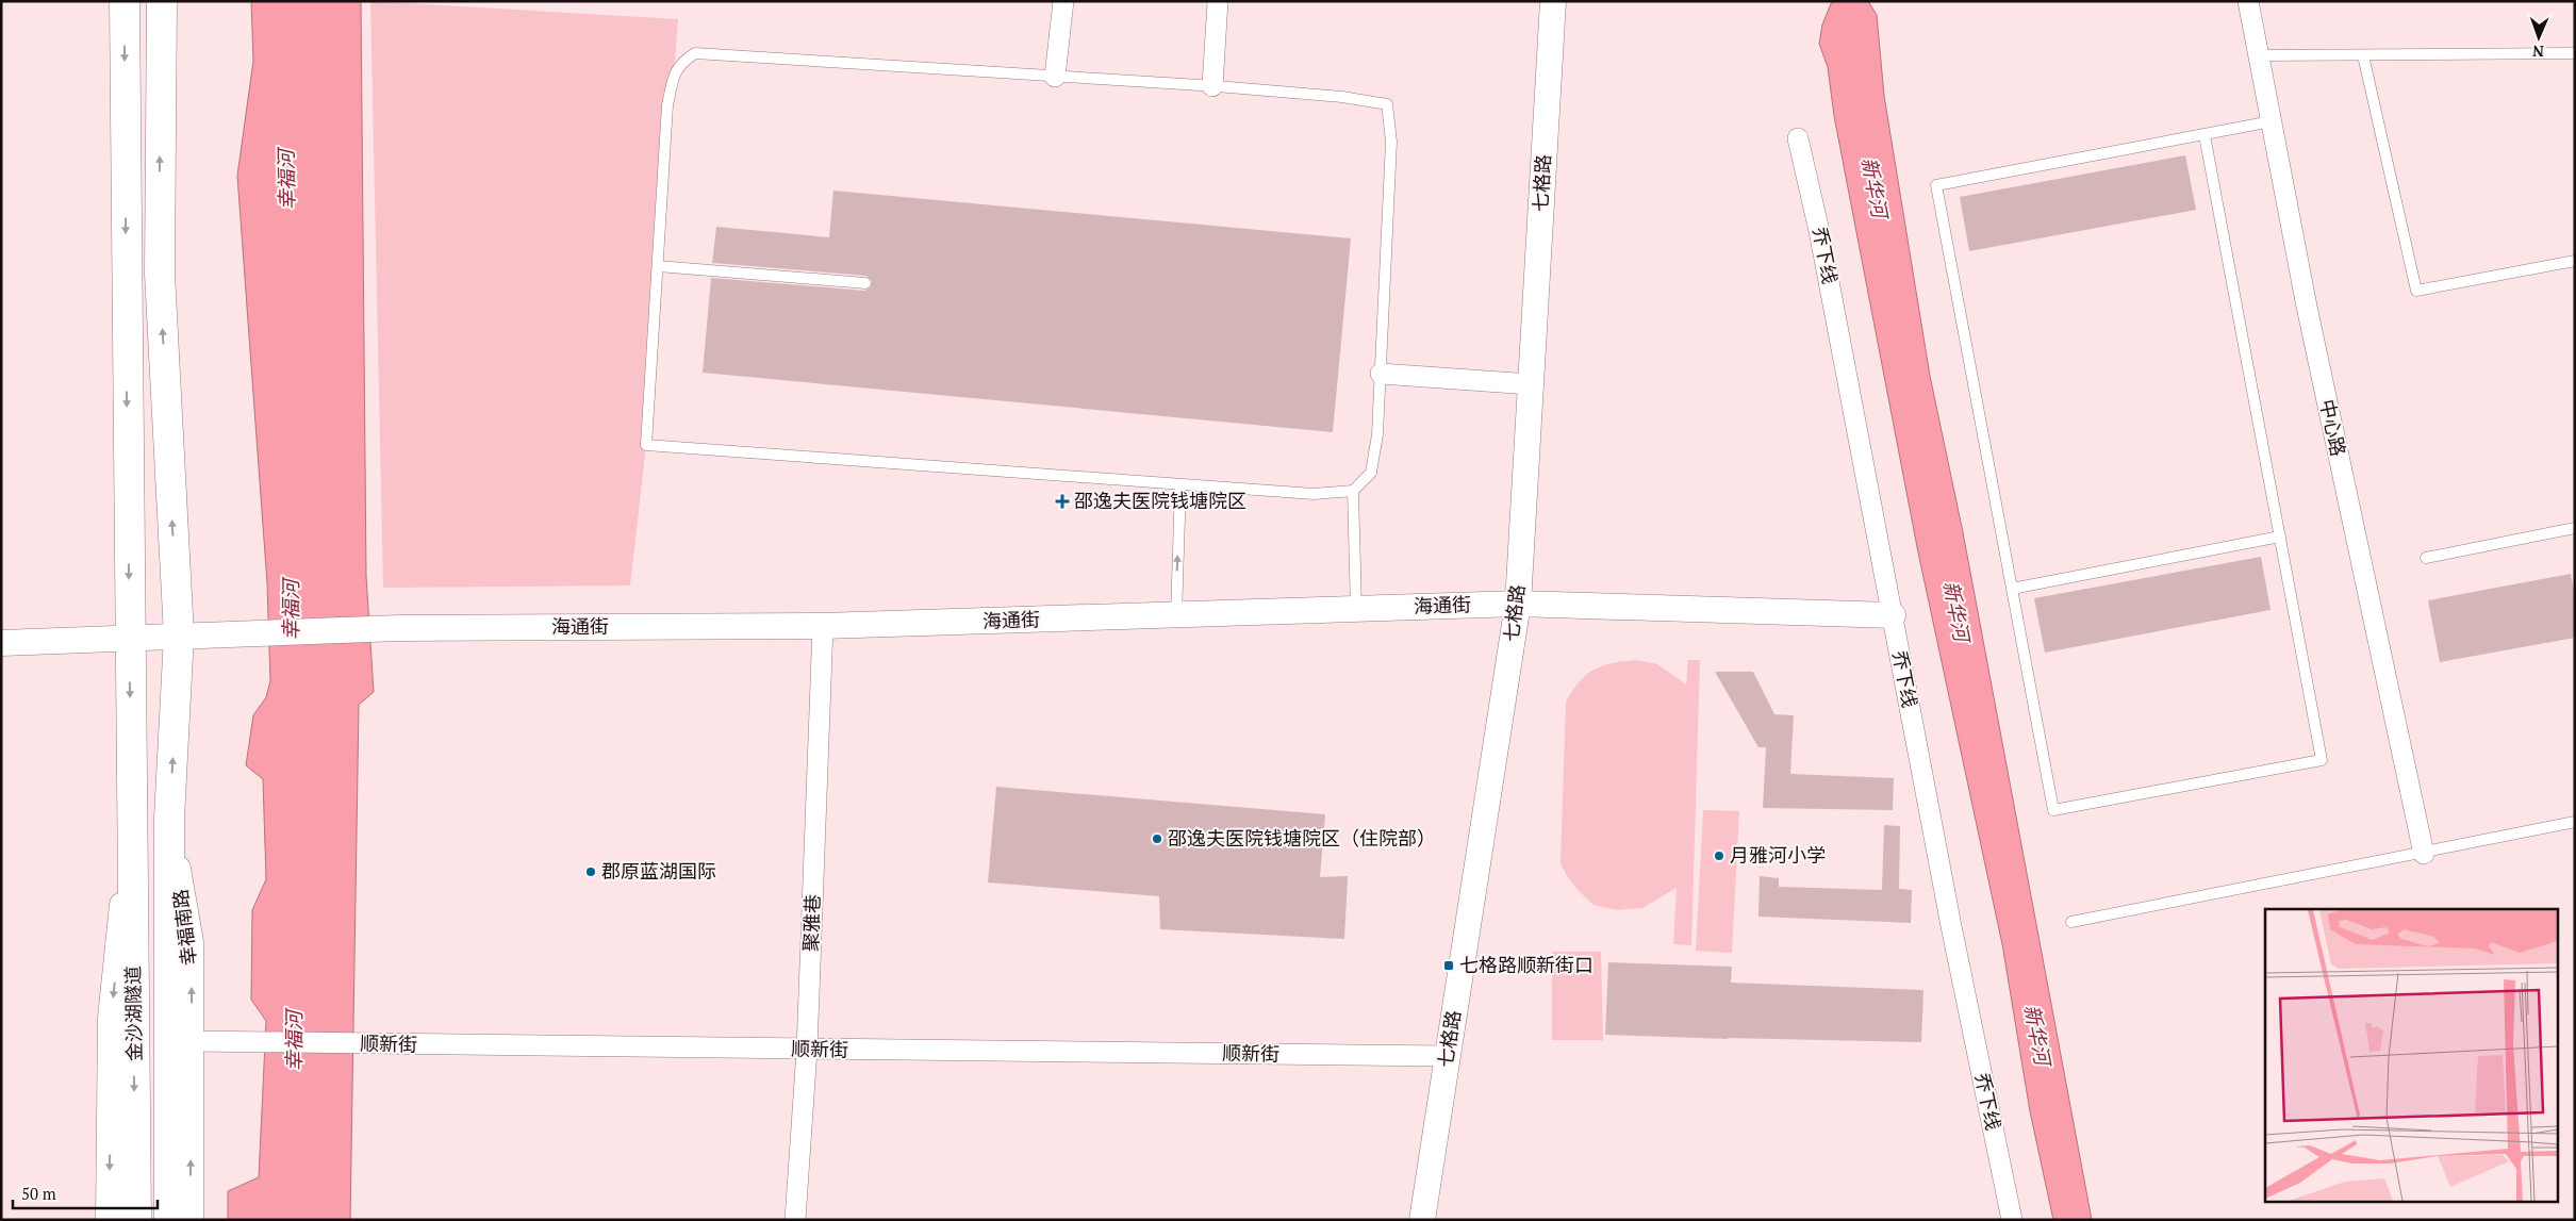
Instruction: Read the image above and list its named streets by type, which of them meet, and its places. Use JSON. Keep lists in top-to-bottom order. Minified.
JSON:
{"streets":{"main road":["幸福南路","金沙湖隧道"],"street":["七格路","乔下线","中心路","海通街","聚雅巷","顺新街"]},"crossings":[["七格路","海通街"],["七格路","顺新街"],["乔下线","海通街"],["海通街","聚雅巷"],["海通街","幸福南路"],["聚雅巷","顺新街"],["幸福南路","金沙湖隧道"],["幸福南路","顺新街"]],"water":["幸福河","新华河"],"places":{"health":["邵逸夫医院钱塘院区"],"other":["邵逸夫医院钱塘院区（住院部）","月雅河小学","郡原蓝湖国际"],"transit":["七格路顺新街口"]},"scale_bar":"50 m","north":"bottom"}
